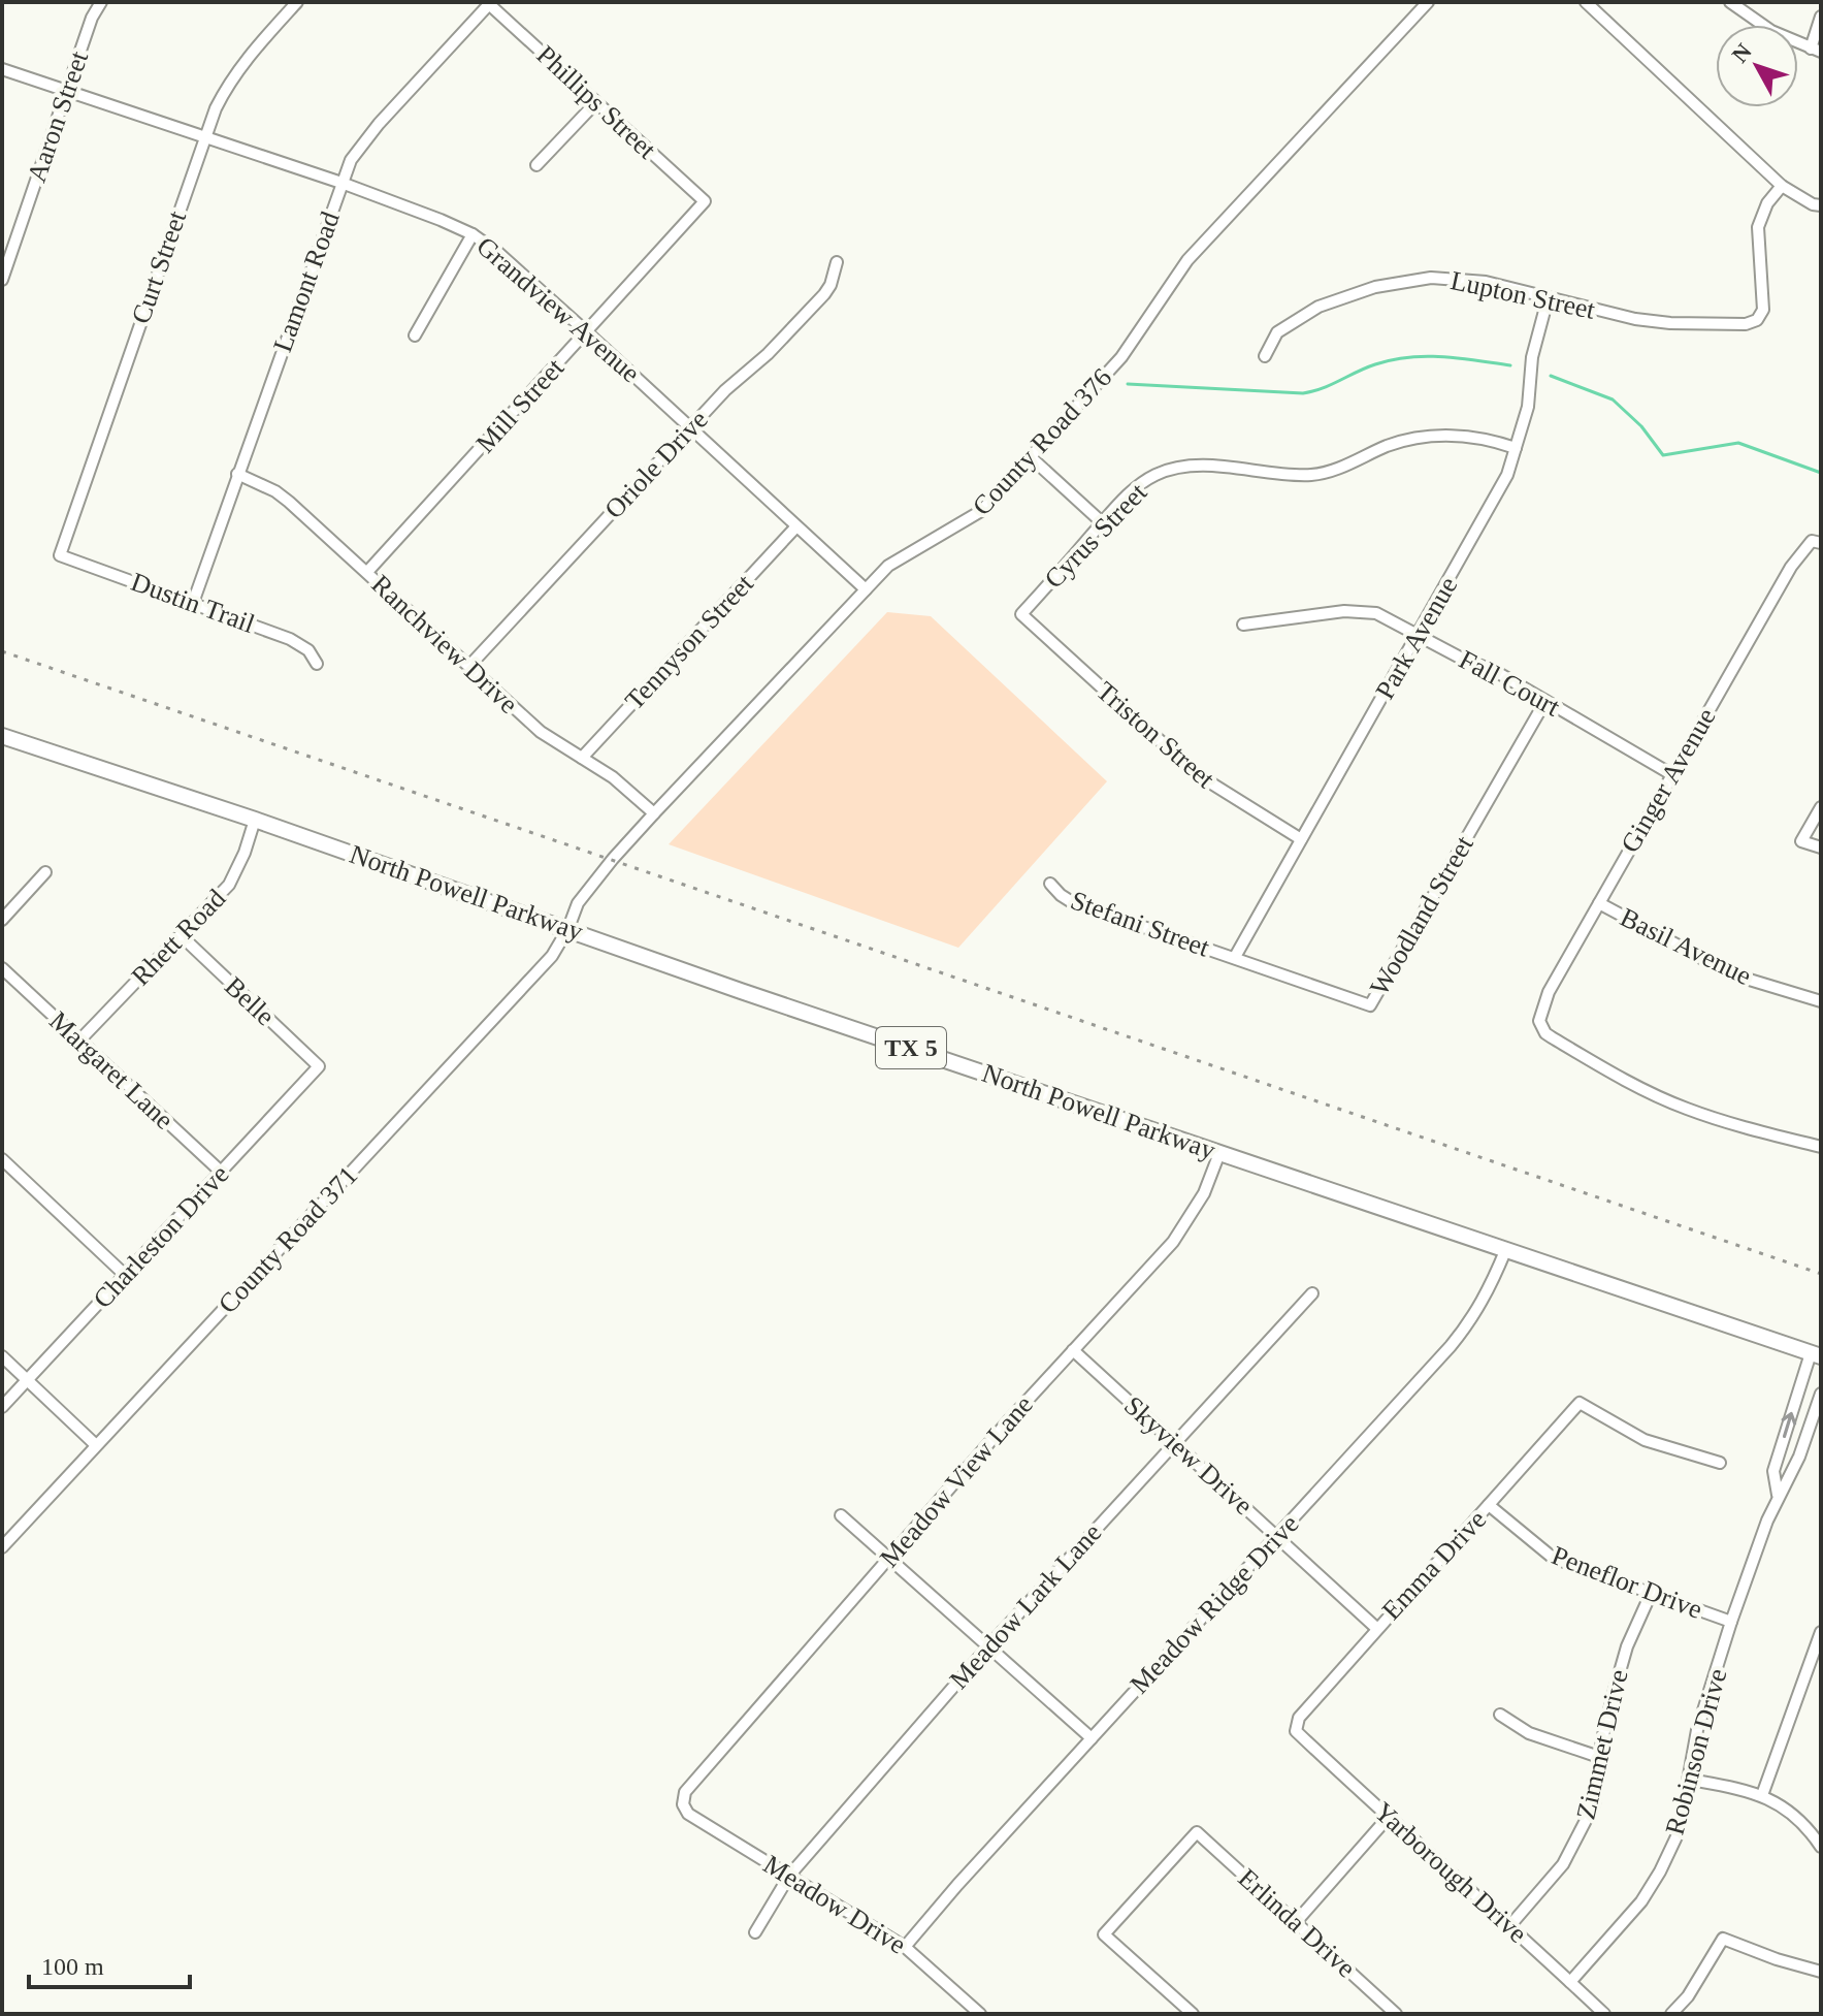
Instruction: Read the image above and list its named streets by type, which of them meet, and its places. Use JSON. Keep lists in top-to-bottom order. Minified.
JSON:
{"streets":{"main road":["North Powell Parkway","TX 5"],"street":["Phillips Street","Aaron Street","Curt Street","Lamont Road","Lupton Street","Grandview Avenue","Mill Street","County Road 376","Oriole Drive","Cyrus Street","Dustin Trail","Park Avenue","Tennyson Street","Ranchview Drive","Fall Court","Triston Street","Ginger Avenue","Woodland Street","Stefani Street","Rhett Road","Basil Avenue","Belle","Margaret Lane","Charleston Drive","County Road 371","Skyview Drive","Meadow View Lane","Emma Drive","Peneflor Drive","Meadow Ridge Drive","Meadow Lark Lane","Zimmet Drive","Robinson Drive","Yarborough Drive","Meadow Drive","Erlinda Drive"]},"crossings":[["Phillips Street","Lamont Road"],["Phillips Street","Mill Street"],["Aaron Street","Grandview Avenue"],["Curt Street","Grandview Avenue"],["Curt Street","Dustin Trail"],["Lamont Road","Grandview Avenue"],["Lamont Road","Dustin Trail"],["Lamont Road","Ranchview Drive"],["Lupton Street","Park Avenue"],["Grandview Avenue","Mill Street"],["Grandview Avenue","County Road 376"],["Grandview Avenue","Oriole Drive"],["Grandview Avenue","Tennyson Street"],["Mill Street","Ranchview Drive"],["County Road 376","Ranchview Drive"],["County Road 376","North Powell Parkway"],["County Road 376","County Road 371"],["Oriole Drive","Ranchview Drive"],["Cyrus Street","Park Avenue"],["Cyrus Street","Triston Street"],["Park Avenue","Fall Court"],["Park Avenue","Triston Street"],["Park Avenue","Woodland Street"],["Park Avenue","Stefani Street"],["Tennyson Street","Ranchview Drive"],["Fall Court","Ginger Avenue"],["Fall Court","Woodland Street"],["Ginger Avenue","Basil Avenue"],["North Powell Parkway","Rhett Road"],["North Powell Parkway","County Road 371"],["North Powell Parkway","Meadow View Lane"],["North Powell Parkway","Meadow Ridge Drive"],["North Powell Parkway","Robinson Drive"],["Woodland Street","Stefani Street"],["Rhett Road","Belle"],["Rhett Road","Margaret Lane"],["Belle","Charleston Drive"],["Margaret Lane","Charleston Drive"],["Skyview Drive","Meadow View Lane"],["Skyview Drive","Emma Drive"],["Skyview Drive","Meadow Ridge Drive"],["Skyview Drive","Meadow Lark Lane"],["Meadow View Lane","Meadow Drive"],["Emma Drive","Peneflor Drive"],["Emma Drive","Yarborough Drive"],["Peneflor Drive","Zimmet Drive"],["Peneflor Drive","Robinson Drive"],["Meadow Ridge Drive","Meadow Drive"],["Meadow Lark Lane","Meadow Drive"],["Zimmet Drive","Yarborough Drive"],["Robinson Drive","Yarborough Drive"]],"scale_bar":"100 m","north":"top left"}
